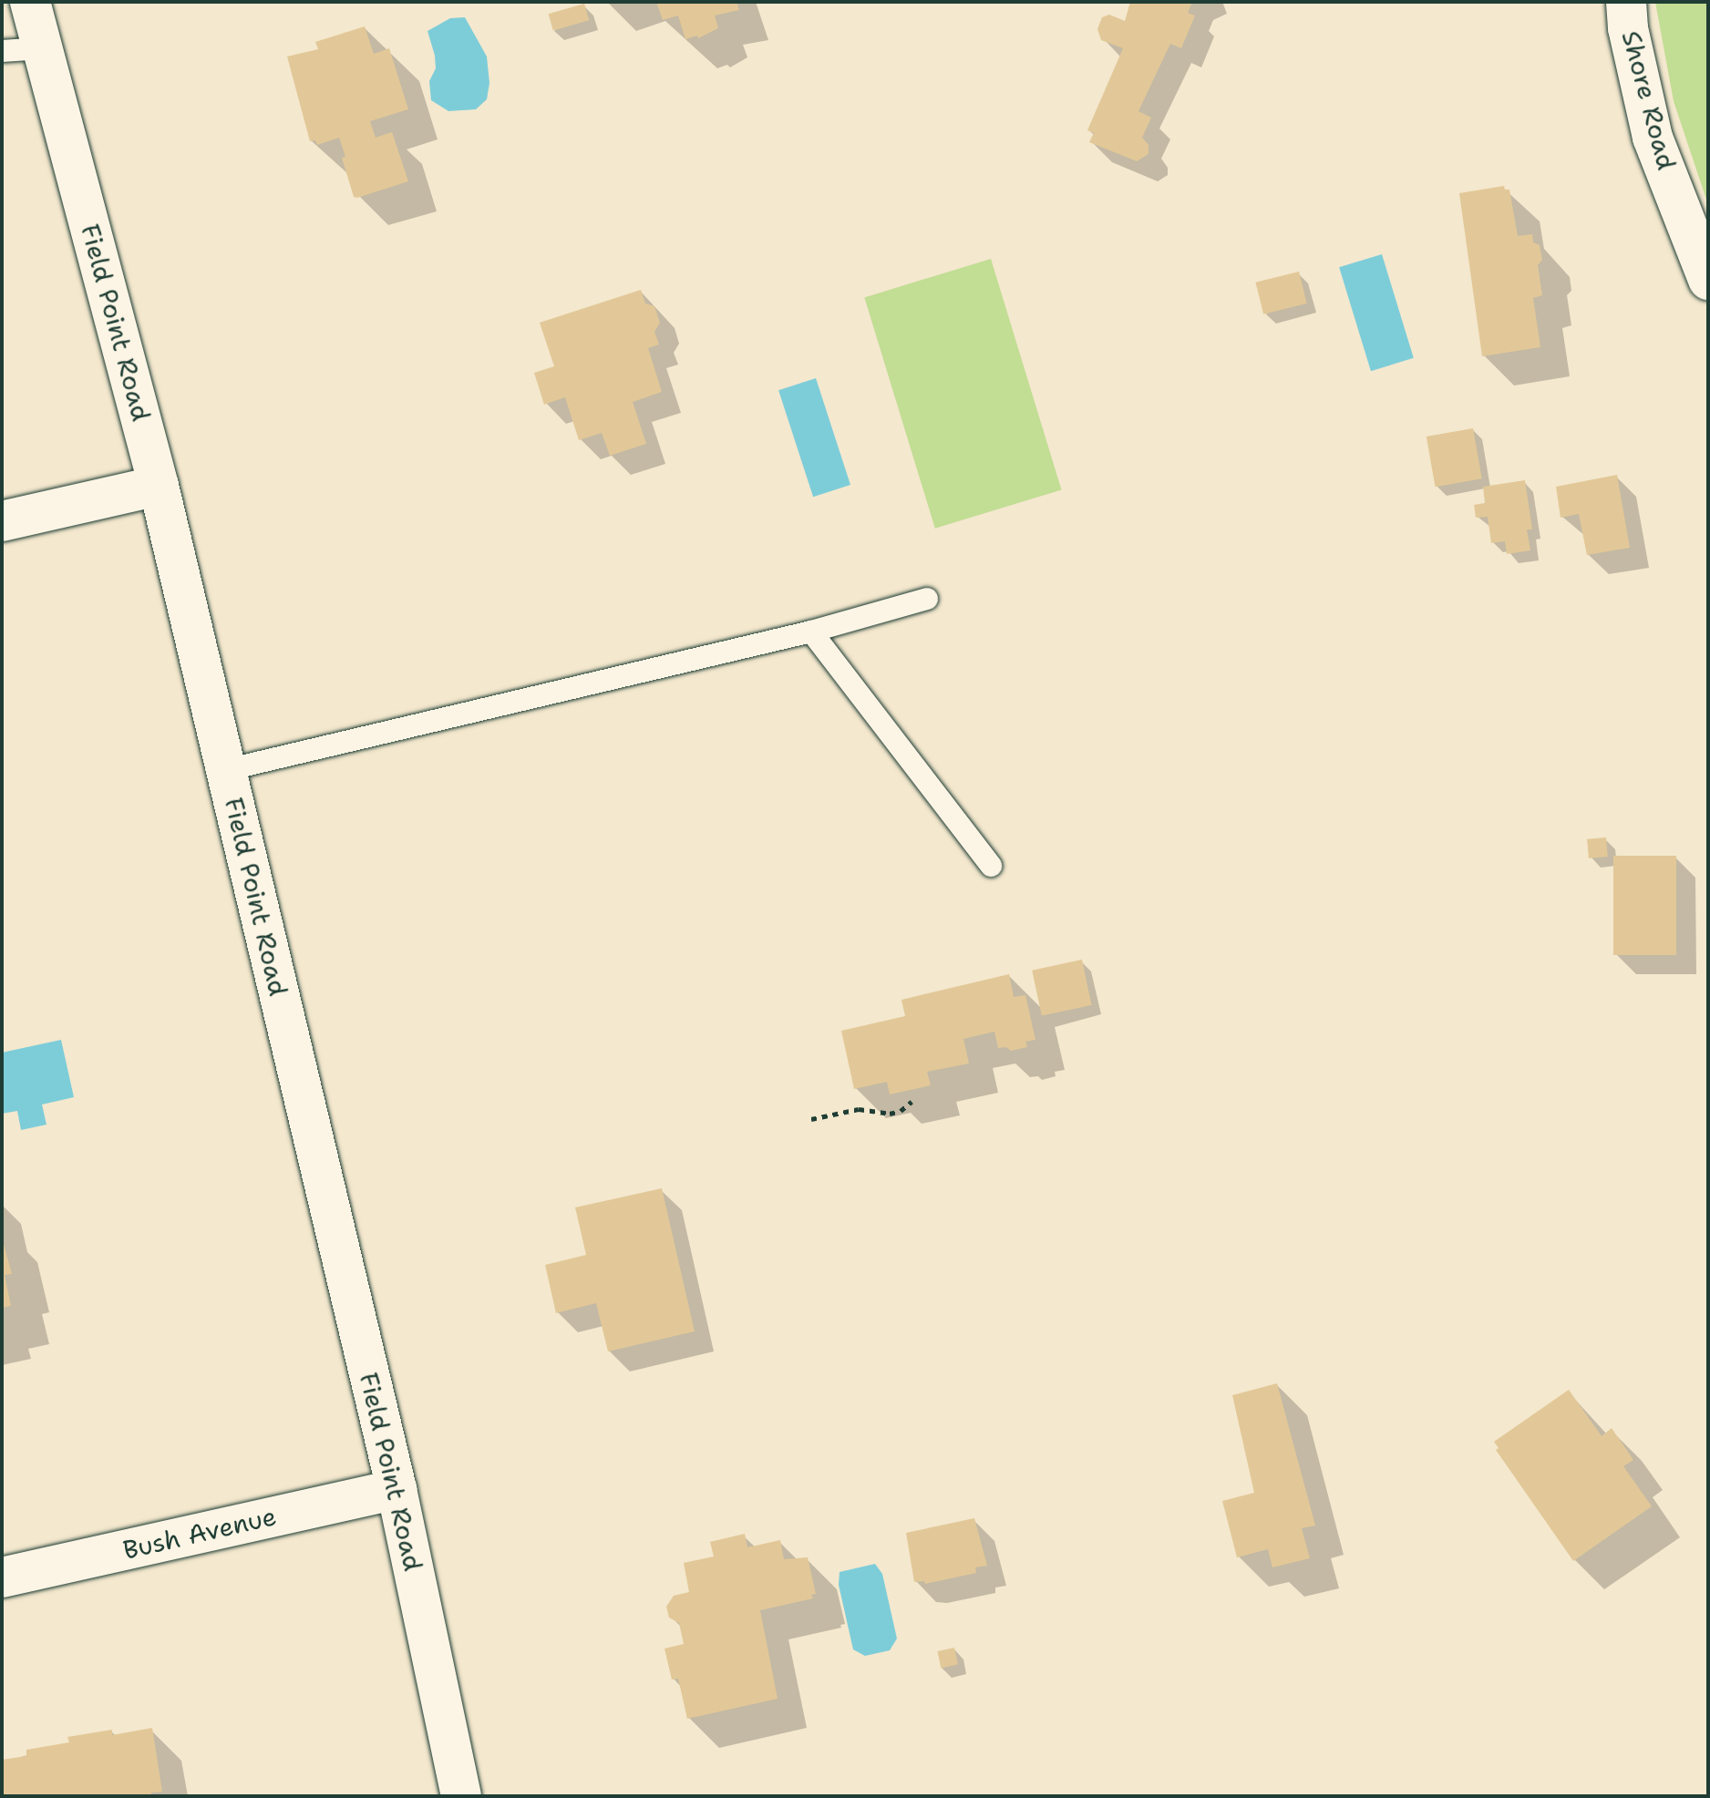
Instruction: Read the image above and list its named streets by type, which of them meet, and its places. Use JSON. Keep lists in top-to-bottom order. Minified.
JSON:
{"streets":{"street":["Shore Road","Field Point Road","Bush Avenue"]},"crossings":[["Field Point Road","Bush Avenue"]]}
